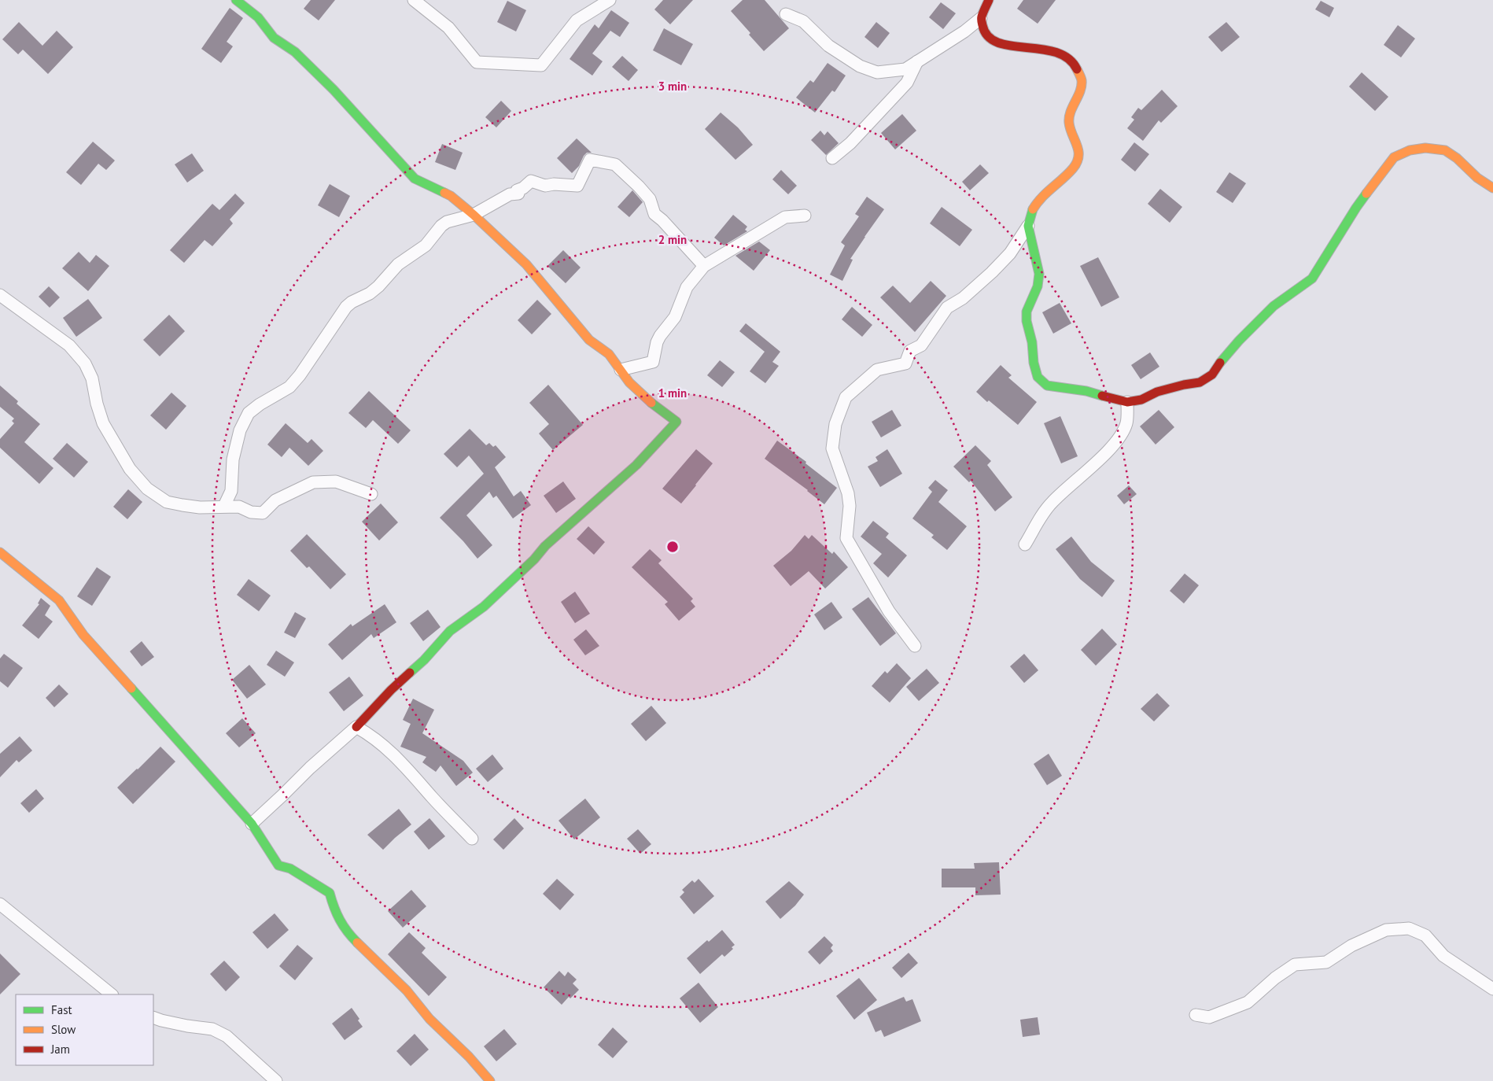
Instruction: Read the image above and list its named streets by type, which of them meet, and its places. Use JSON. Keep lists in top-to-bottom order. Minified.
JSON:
{"legend":["Fast","Slow","Jam"],"rings":["3 min","2 min","1 min"]}
